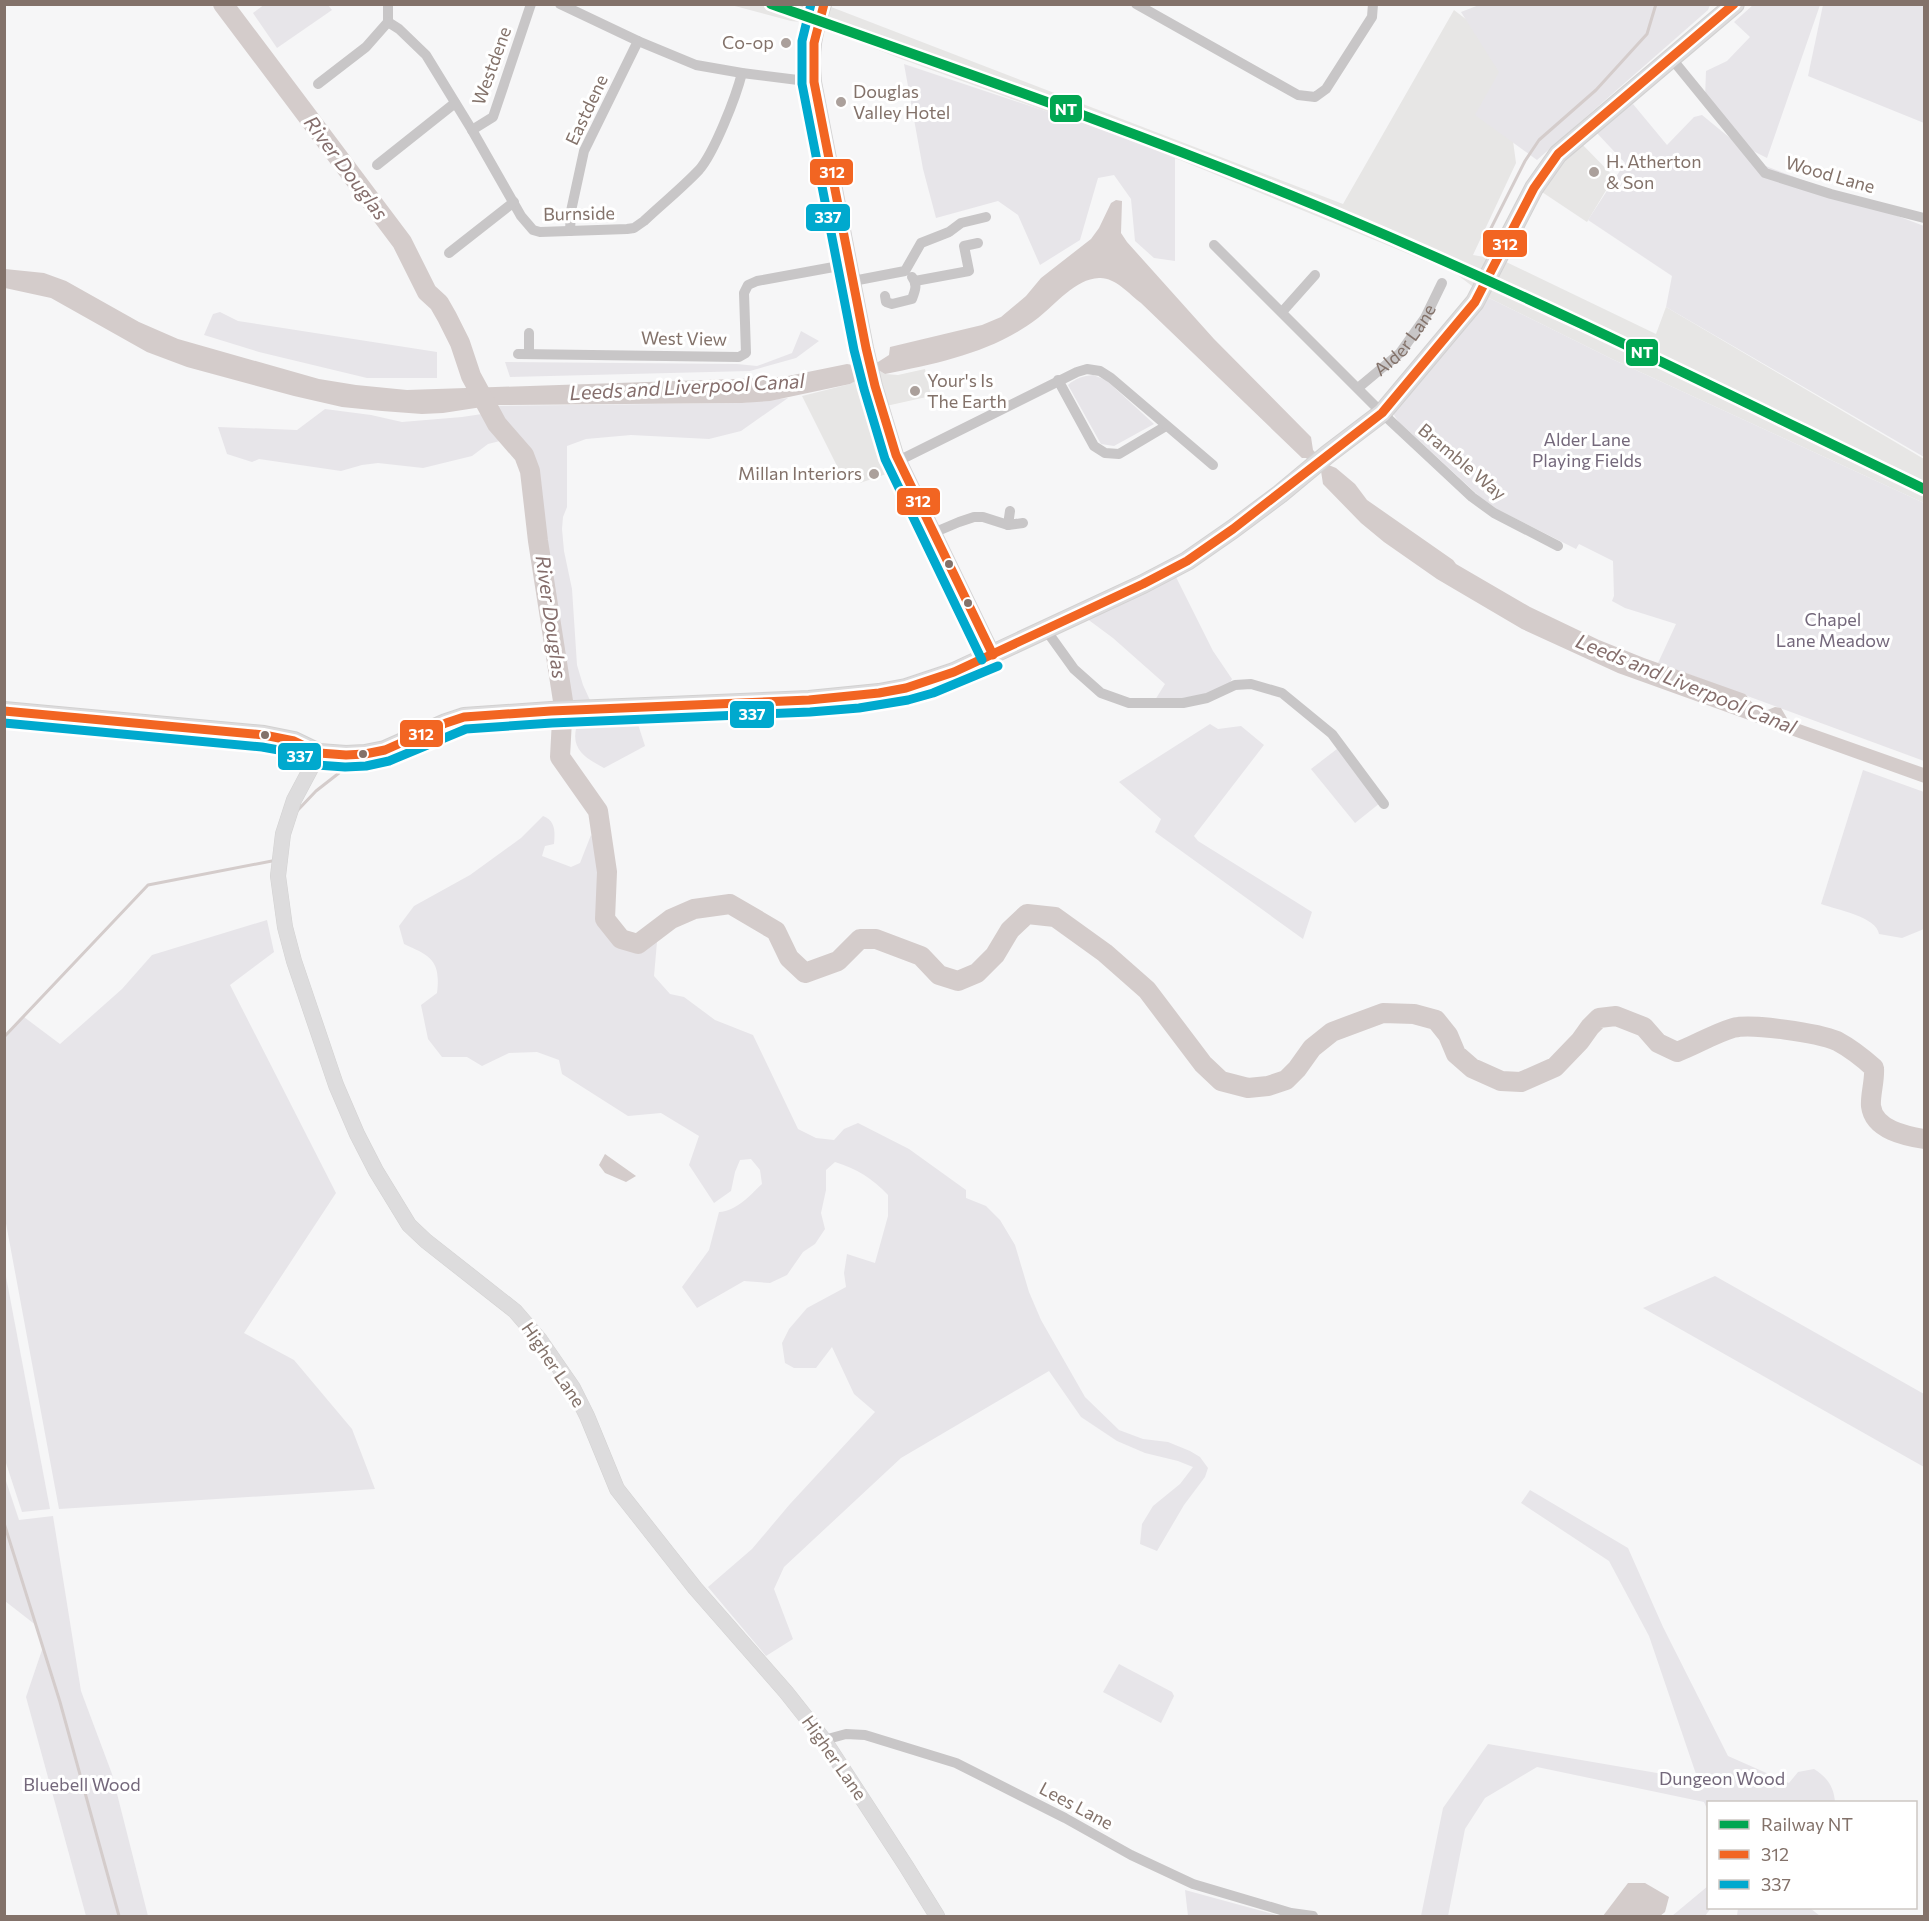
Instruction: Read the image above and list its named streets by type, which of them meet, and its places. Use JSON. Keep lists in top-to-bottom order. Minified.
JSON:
{"streets":{"highway":["Alder Lane"],"street":["Westdene","Eastdene","Wood Lane","Burnside","West View","Bramble Way","Higher Lane","Lees Lane"]},"crossings":[["Westdene","Burnside"],["Eastdene","Burnside"],["Wood Lane","Alder Lane"],["Alder Lane","Bramble Way"],["Alder Lane","Higher Lane"],["Higher Lane","Lees Lane"]],"water":["River Douglas","Leeds and Liverpool Canal"],"parks":["Alder Lane Playing Fields","Chapel Lane Meadow","Dungeon Wood","Bluebell Wood"],"places":["Co-op","Douglas Valley Hotel","H. Atherton & Son","Your's Is The Earth","Millan Interiors"],"lines":["rail line NT","transit line 312","transit line 337"],"legend":["Railway NT","312","337"]}
